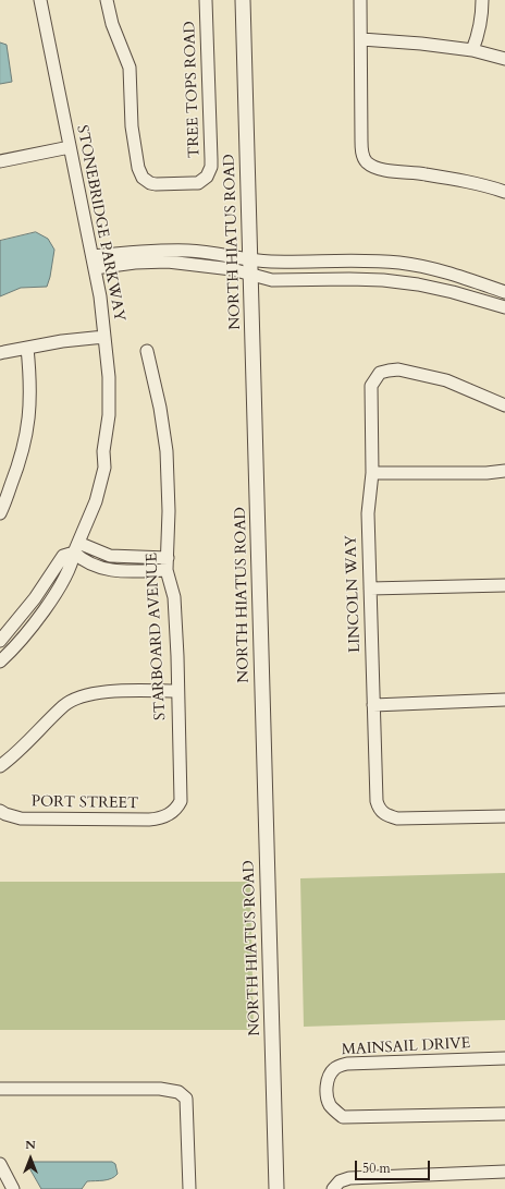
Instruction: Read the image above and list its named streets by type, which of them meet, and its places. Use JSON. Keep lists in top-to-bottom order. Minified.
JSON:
{"streets":{"street":["TREE TOPS ROAD","STONEBRIDGE PARKWAY","NORTH HIATUS ROAD","LINCOLN WAY","STARBOARD AVENUE","PORT STREET","MAINSAIL DRIVE"]},"crossings":[["STARBOARD AVENUE","PORT STREET"]],"scale_bar":"50 m","north":"top"}
